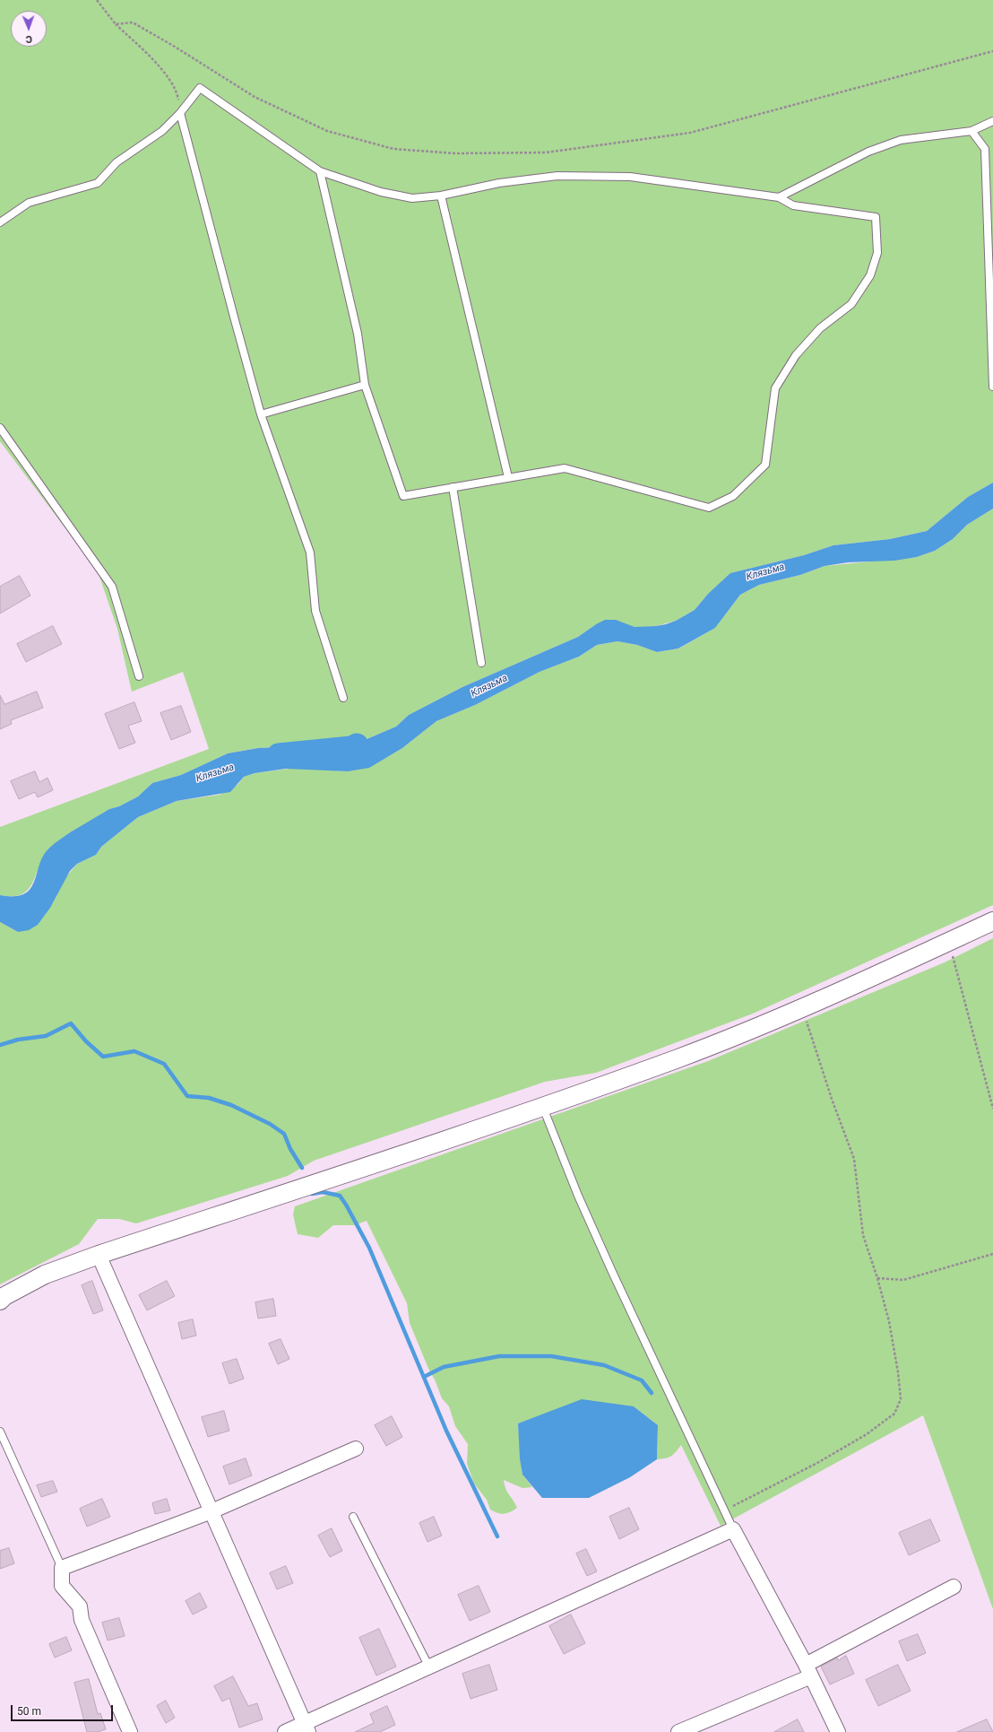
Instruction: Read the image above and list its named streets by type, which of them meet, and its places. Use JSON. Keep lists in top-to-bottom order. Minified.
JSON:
{"water":["Клязьма"],"scale_bar":"50 m","north":"bottom"}
